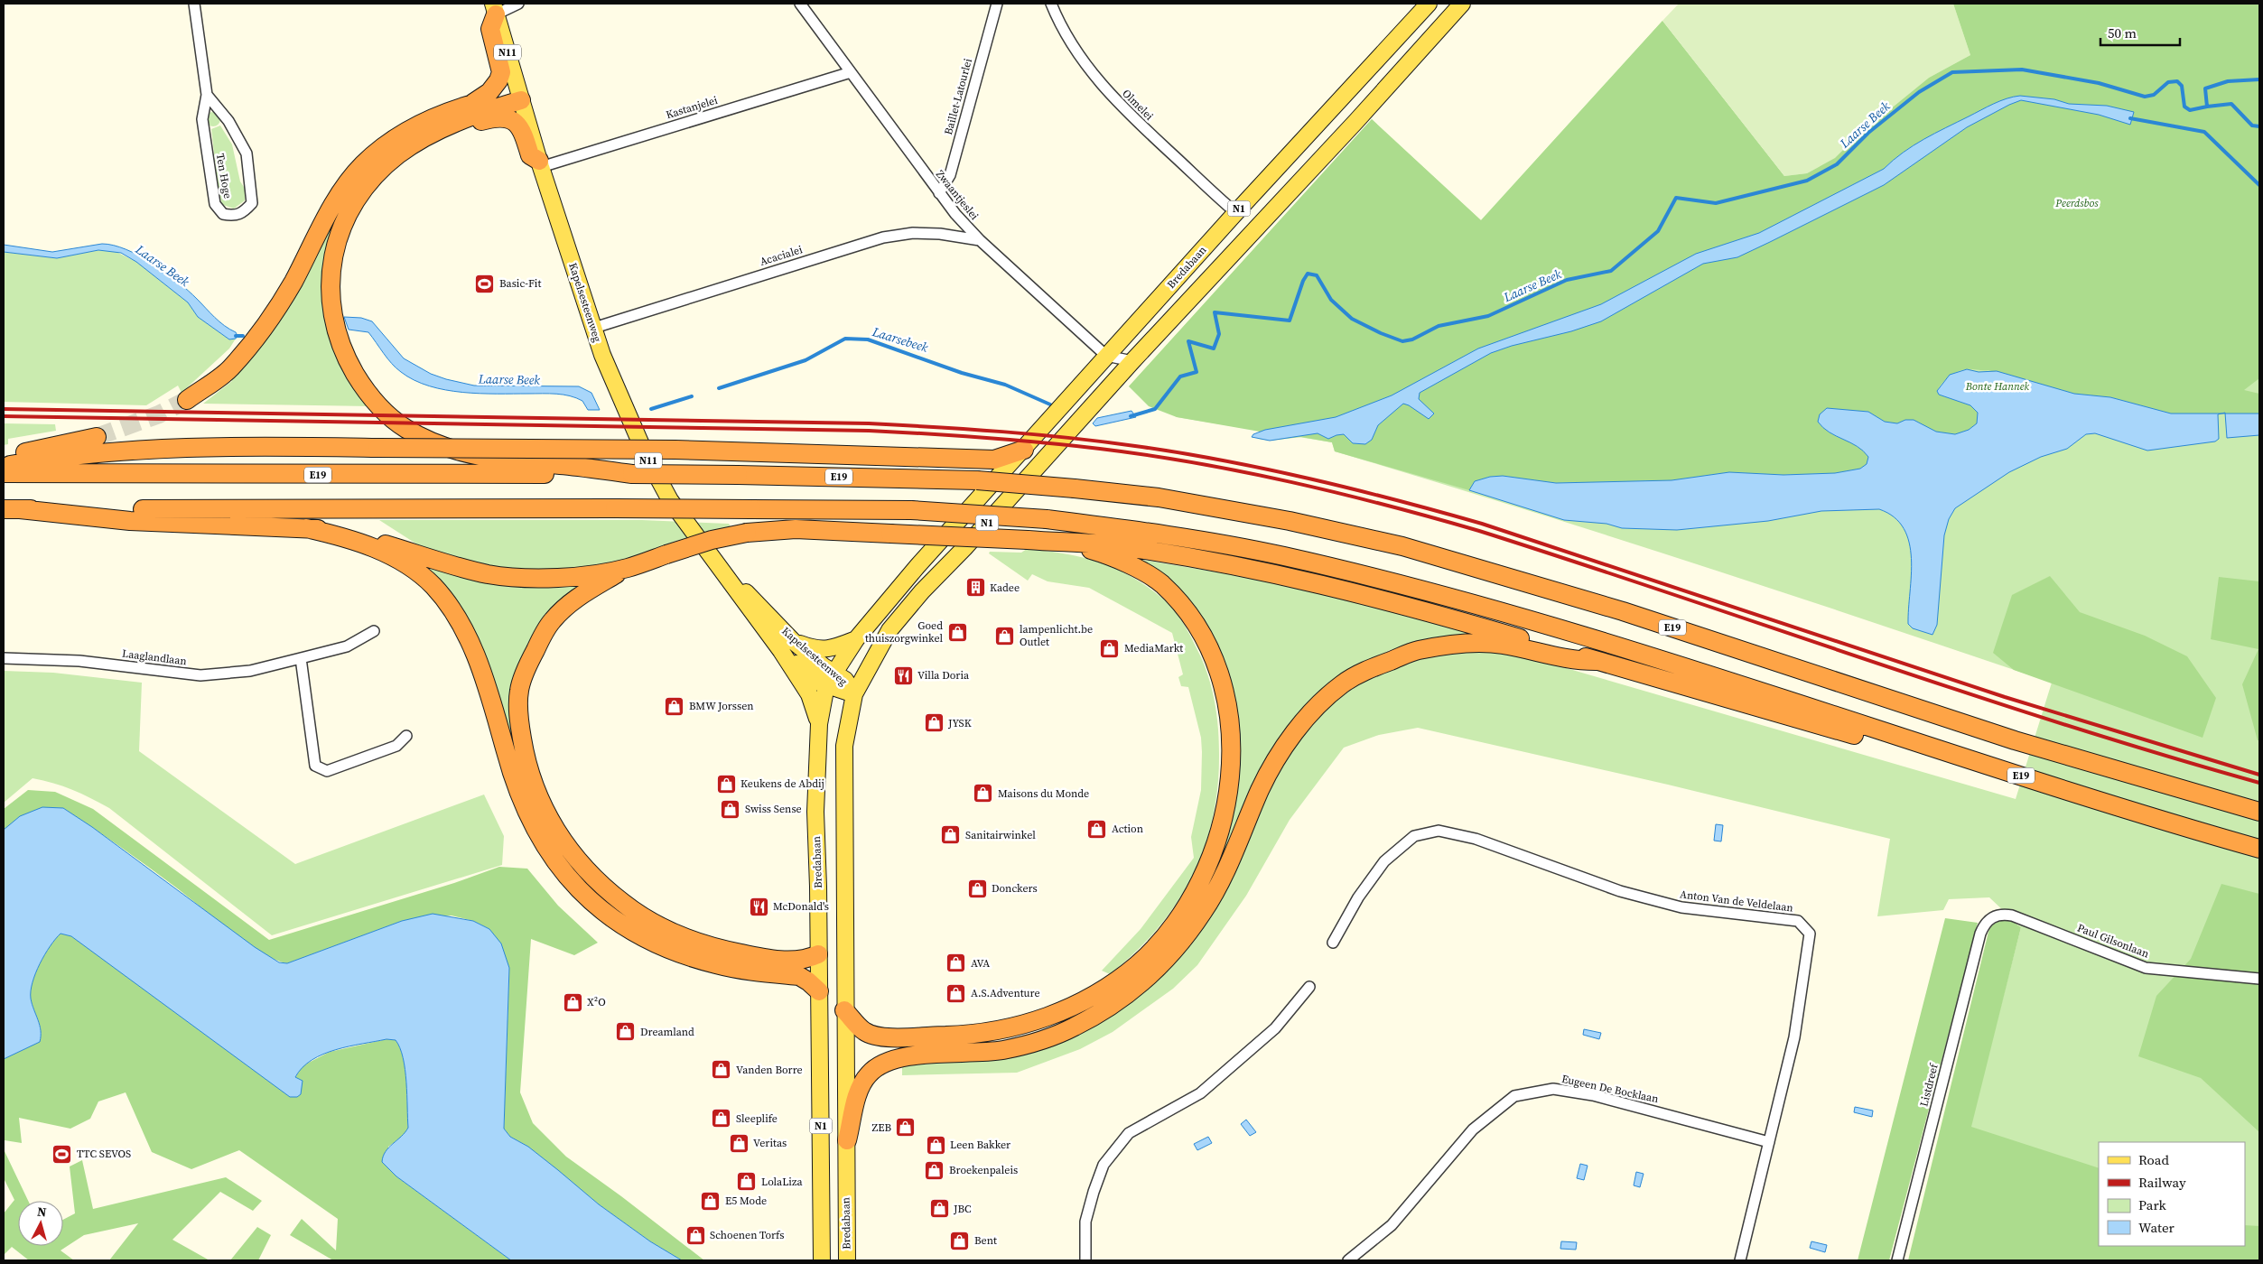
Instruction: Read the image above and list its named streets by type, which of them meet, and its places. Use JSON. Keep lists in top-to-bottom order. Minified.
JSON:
{"streets":{"highway":["E19"],"main road":["N11","N1","Bredabaan","Kapelsesteenweg"],"street":["Baillet-Latourlei","Olmelei","Kastanjelei","Ten Hoge","Zwaantjeslei","Acacialei","Laaglandlaan","Anton Van de Veldelaan","Paul Gilsonlaan","Listdreef","Eugeen De Bocklaan"]},"crossings":[["Baillet-Latourlei","Zwaantjeslei"],["Kastanjelei","Zwaantjeslei"],["Kastanjelei","Kapelsesteenweg"],["Zwaantjeslei","Acacialei"],["Zwaantjeslei","Bredabaan"],["Acacialei","Kapelsesteenweg"],["Bredabaan","Kapelsesteenweg"],["Anton Van de Veldelaan","Eugeen De Bocklaan"],["Paul Gilsonlaan","Listdreef"]],"water":["Laarse Beek","Laarsebeek"],"parks":["Peerdsbos","Bonte Hannek"],"places":{"sports":["Basic-Fit","TTC SEVOS"],"building":["Kadee"],"shop":["Goed thuiszorgwinkel","lampenlicht.be Outlet","MediaMarkt","BMW Jorssen","JYSK","Keukens de Abdij","Maisons du Monde","Swiss Sense","Action","Sanitairwinkel","Donckers","AVA","A.S.Adventure","X²O","Dreamland","Vanden Borre","Sleeplife","ZEB","Veritas","Leen Bakker","Broekenpaleis","LolaLiza","E5 Mode","JBC","Schoenen Torfs","Bent"],"restaurant":["Villa Doria","McDonald's"]},"legend":["Road","Railway","Park","Water"],"scale_bar":"50 m","north":"top"}
